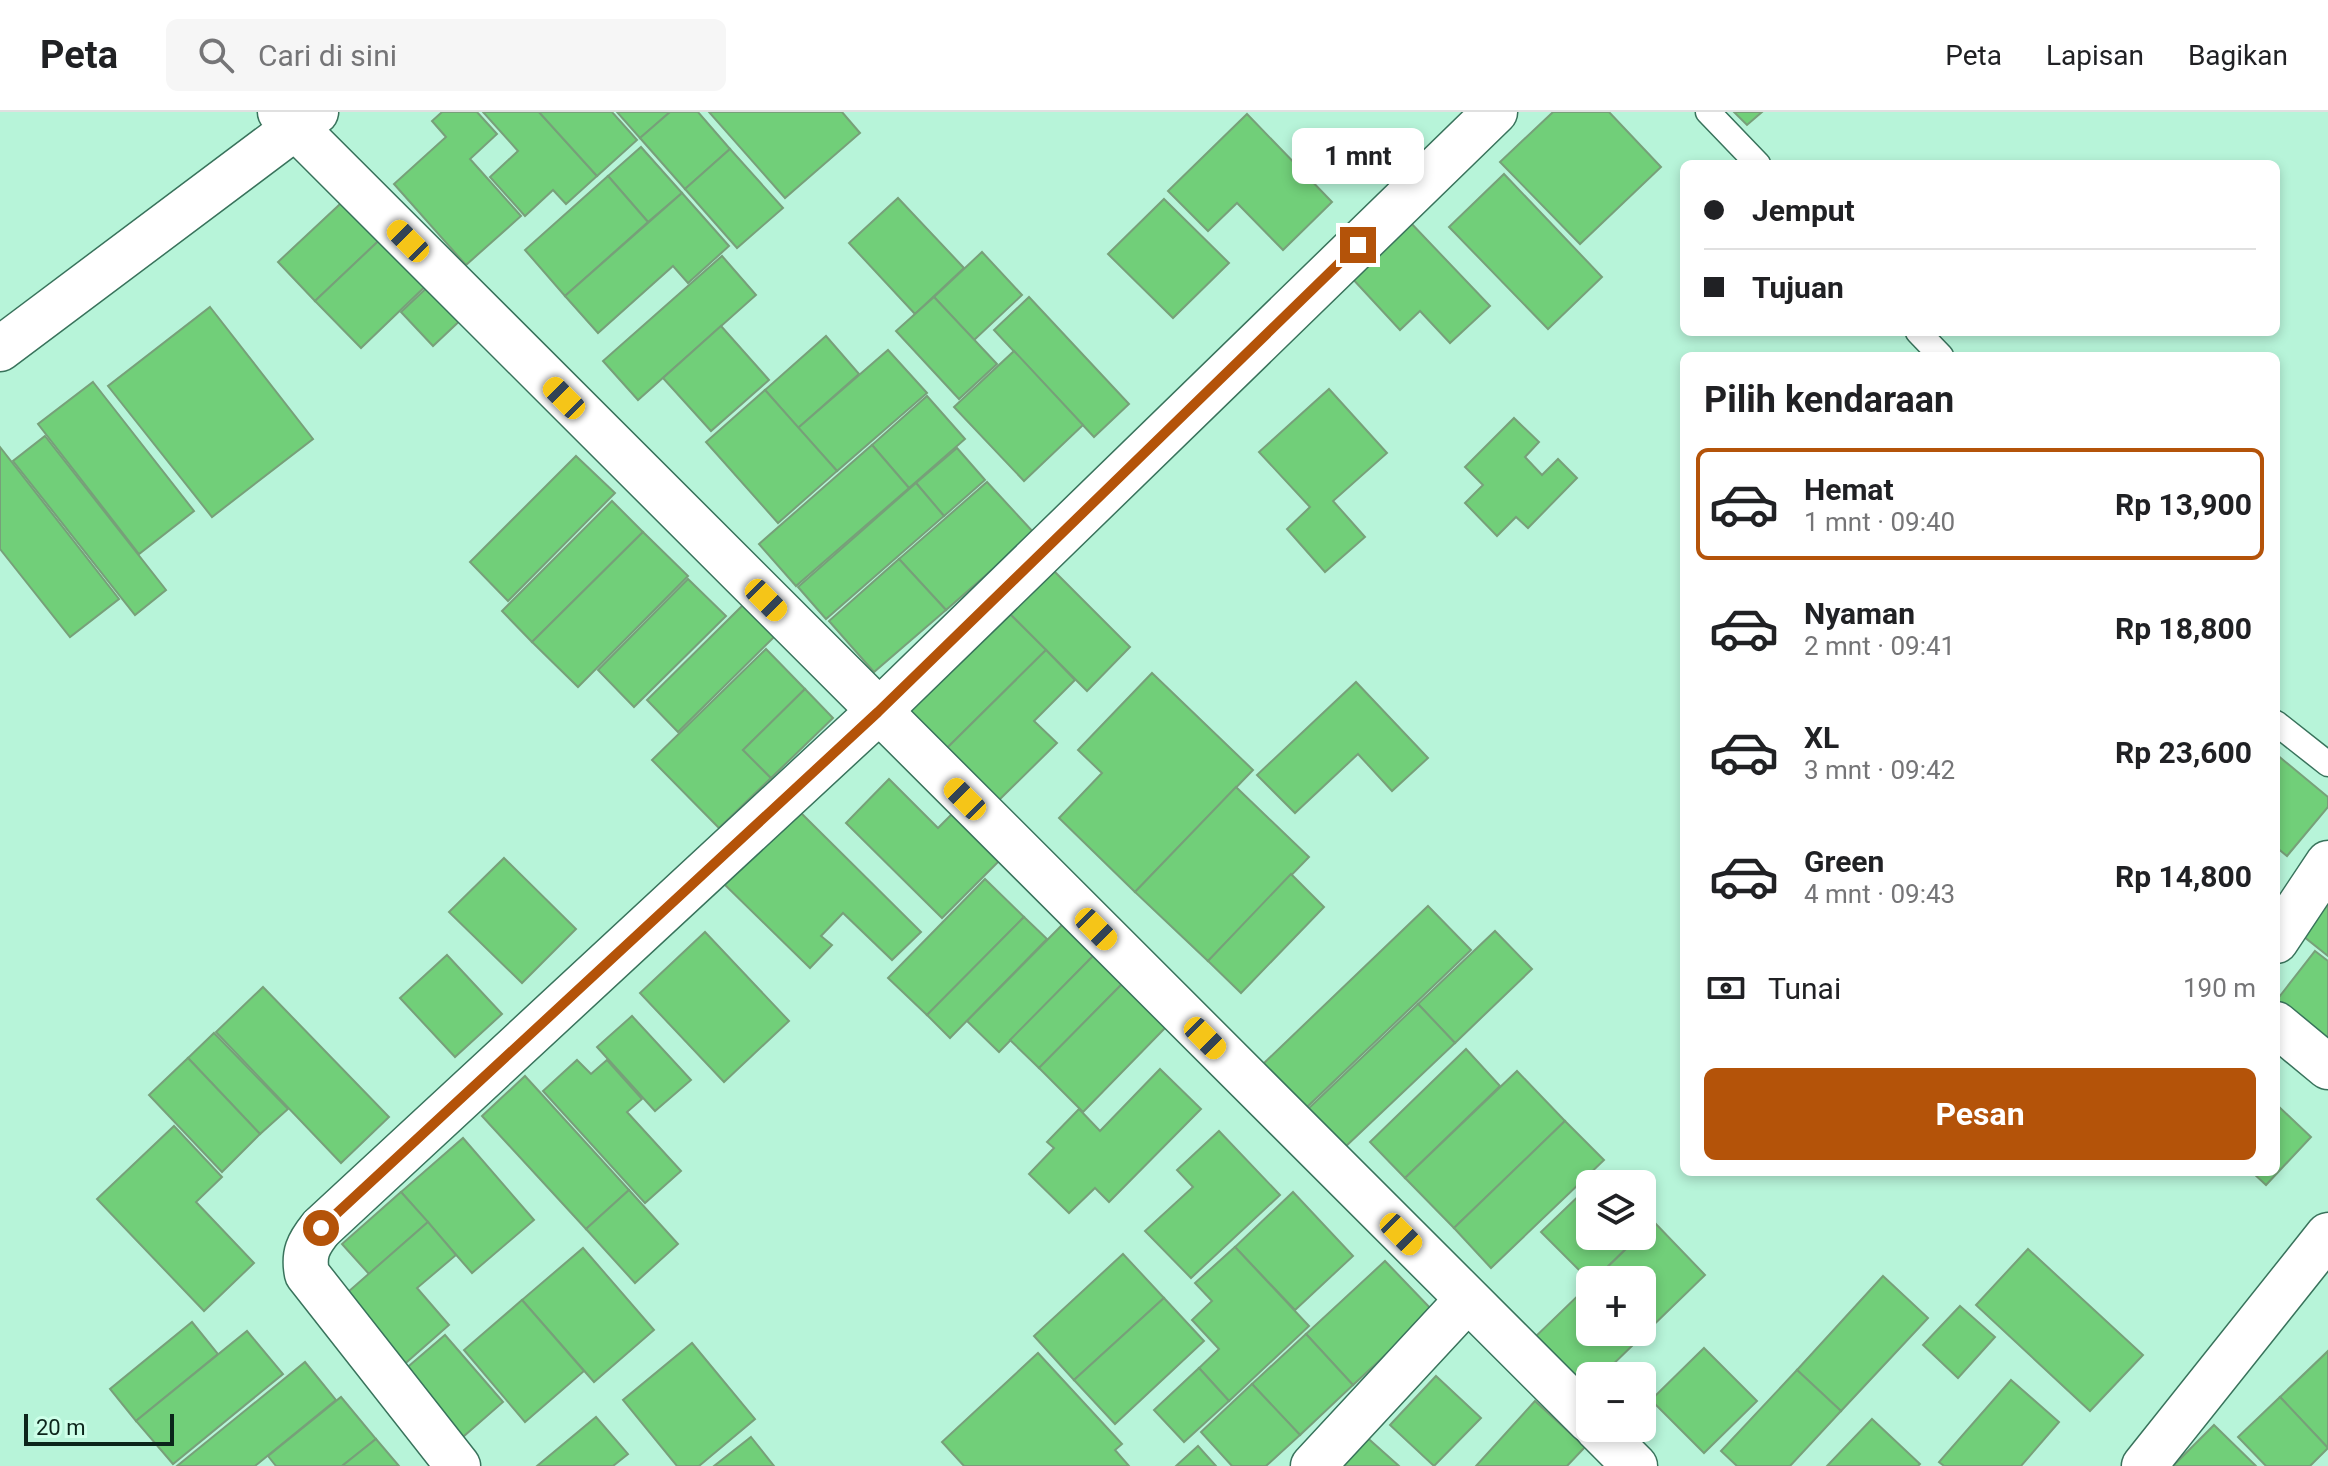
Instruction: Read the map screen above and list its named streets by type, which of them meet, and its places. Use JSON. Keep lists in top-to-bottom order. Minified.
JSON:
{"scale_bar":"20 m","page":{"header":"Peta","search":"Cari di sini","nav":["Peta","Lapisan","Bagikan"],"bubble":"1 mnt","banner":["Jemput","Tujuan"],"heading":"Pilih kendaraan","list":[{"name":"Hemat","note":"1 mnt · 09:40","value":"Rp 13,900"},{"name":"Nyaman","note":"2 mnt · 09:41","value":"Rp 18,800"},{"name":"XL","note":"3 mnt · 09:42","value":"Rp 23,600"},{"name":"Green","note":"4 mnt · 09:43","value":"Rp 14,800"}],"pay":["Tunai","190 m"],"buttons":"Pesan","map_buttons":["+","−"],"scale":"20 m"}}
